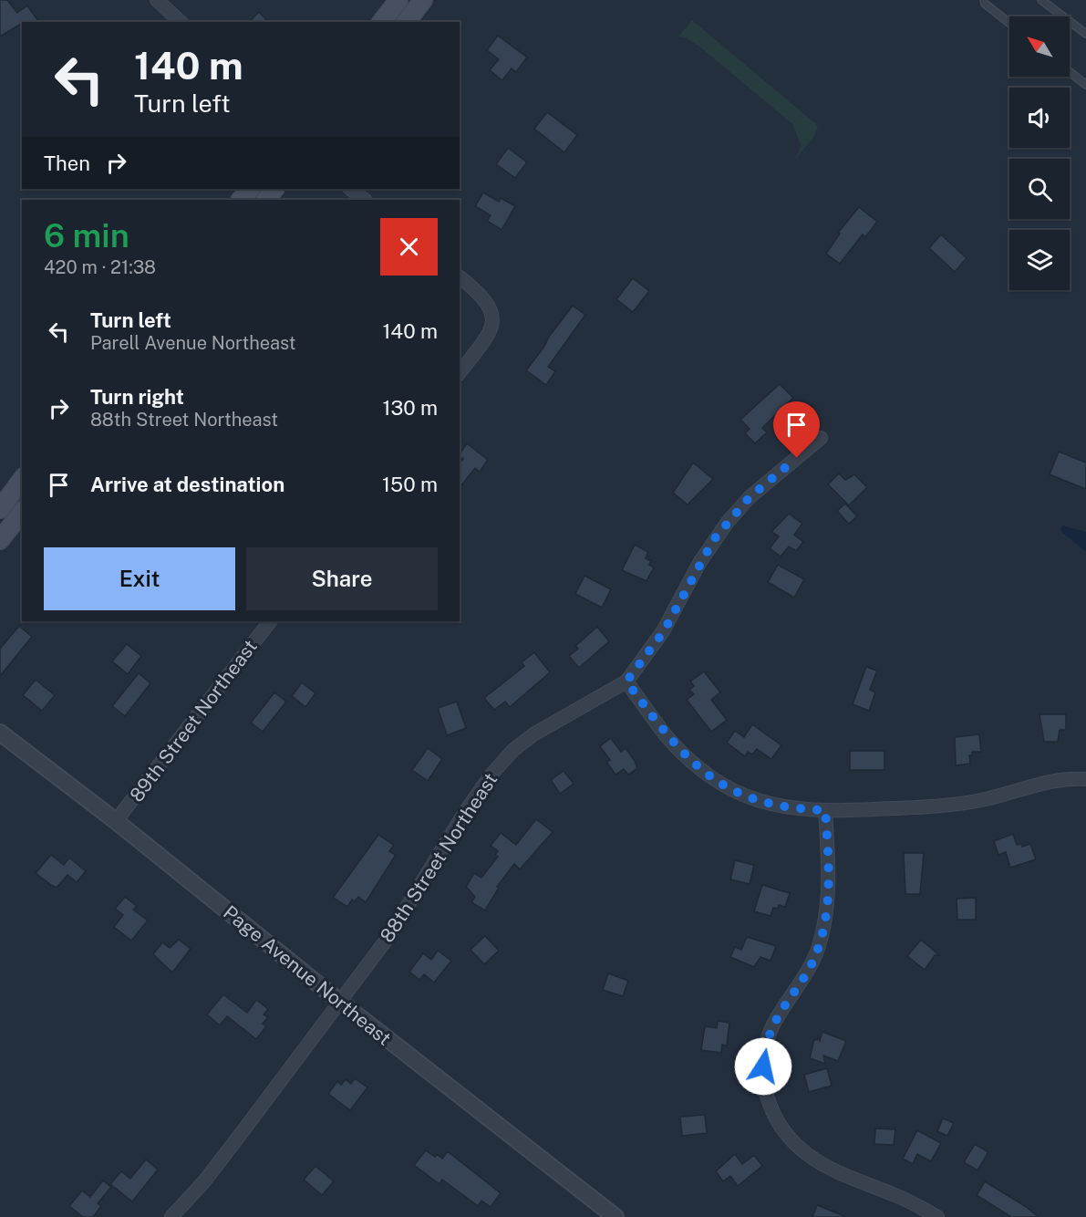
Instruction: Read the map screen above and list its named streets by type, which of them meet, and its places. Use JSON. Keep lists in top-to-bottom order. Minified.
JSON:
{"streets":{"street":["89th Street Northeast","88th Street Northeast","Page Avenue Northeast"]},"crossings":[["89th Street Northeast","Page Avenue Northeast"],["88th Street Northeast","Page Avenue Northeast"]],"north":"top left","page":{"turn":["140 m","Turn left"],"then":"Then","heading":["6 min","420 m · 21:38"],"list":[{"name":"Turn left","note":"Parell Avenue Northeast","value":"140 m"},{"name":"Turn right","note":"88th Street Northeast","value":"130 m"},{"name":"Arrive at destination","value":"150 m"}],"buttons":["Exit","Share"]}}
